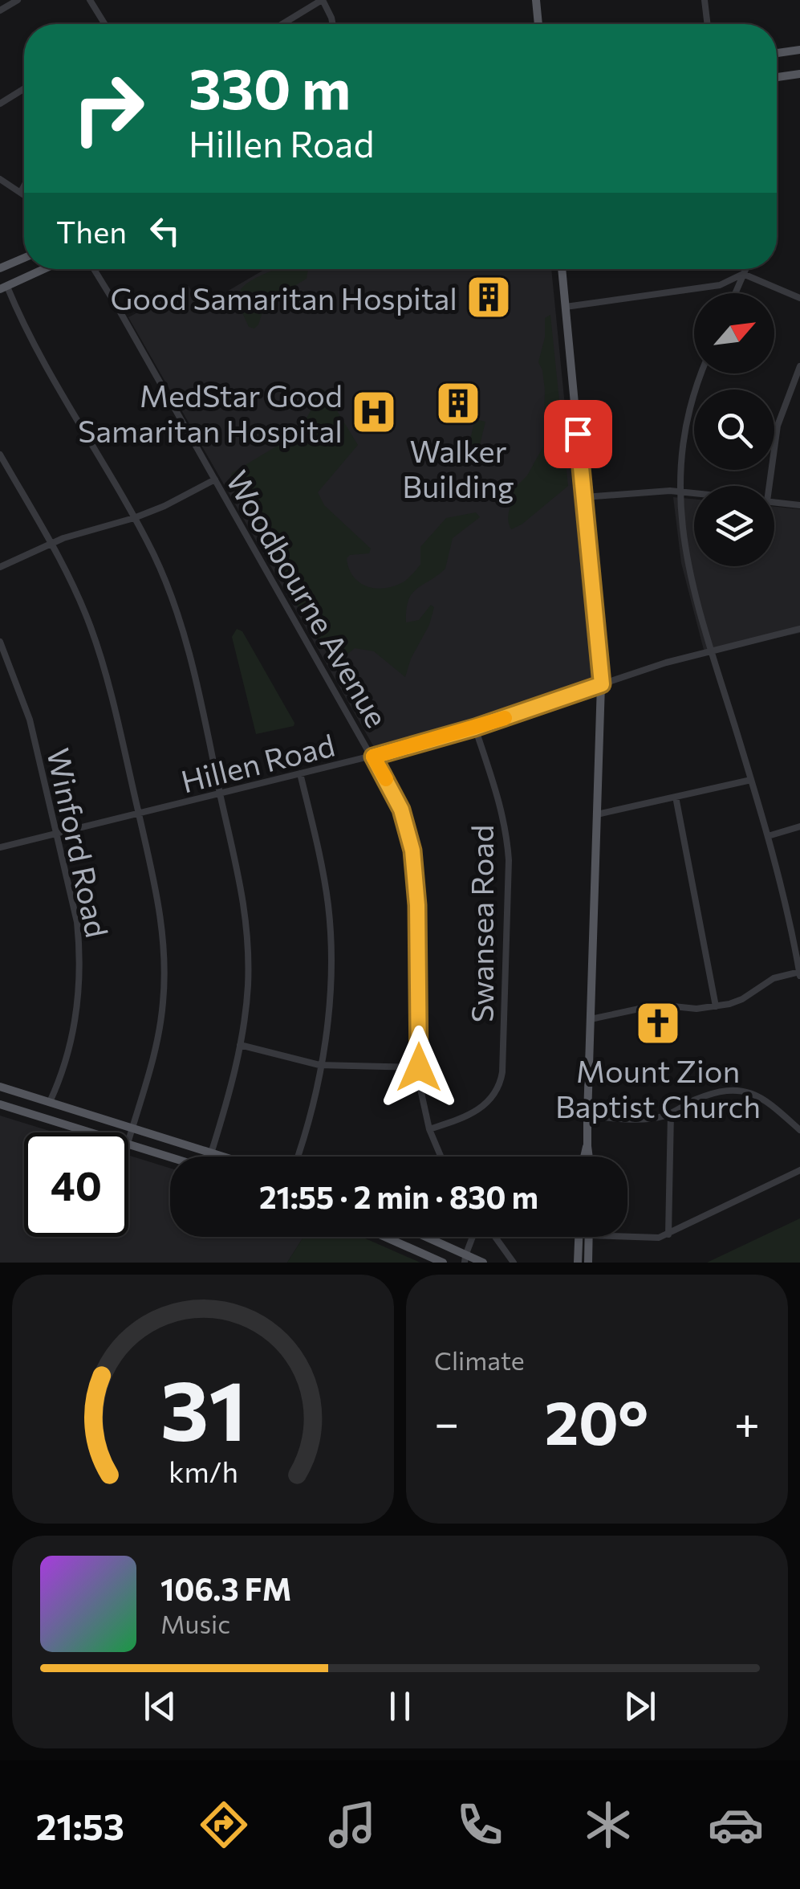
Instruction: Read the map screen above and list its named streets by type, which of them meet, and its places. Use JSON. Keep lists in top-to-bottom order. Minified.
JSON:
{"streets":{"street":["Woodbourne Avenue","Hillen Road","Winford Road","Swansea Road"]},"crossings":[["Woodbourne Avenue","Hillen Road"],["Woodbourne Avenue","Swansea Road"],["Hillen Road","Winford Road"],["Hillen Road","Swansea Road"]],"places":{"building":["Good Samaritan Hospital","Walker Building"],"hospital":["MedStar Good Samaritan Hospital"],"church":["Mount Zion Baptist Church"]},"north":"top right","page":{"turn":["330 m","Hillen Road"],"then":"Then","limit":"40","trip":"21:55 · 2 min · 830 m","tile":"Climate","heat":["−","20°","+"],"song":["106.3 FM","Music"],"tabs":"21:53","gauge":["31","km/h"]}}
